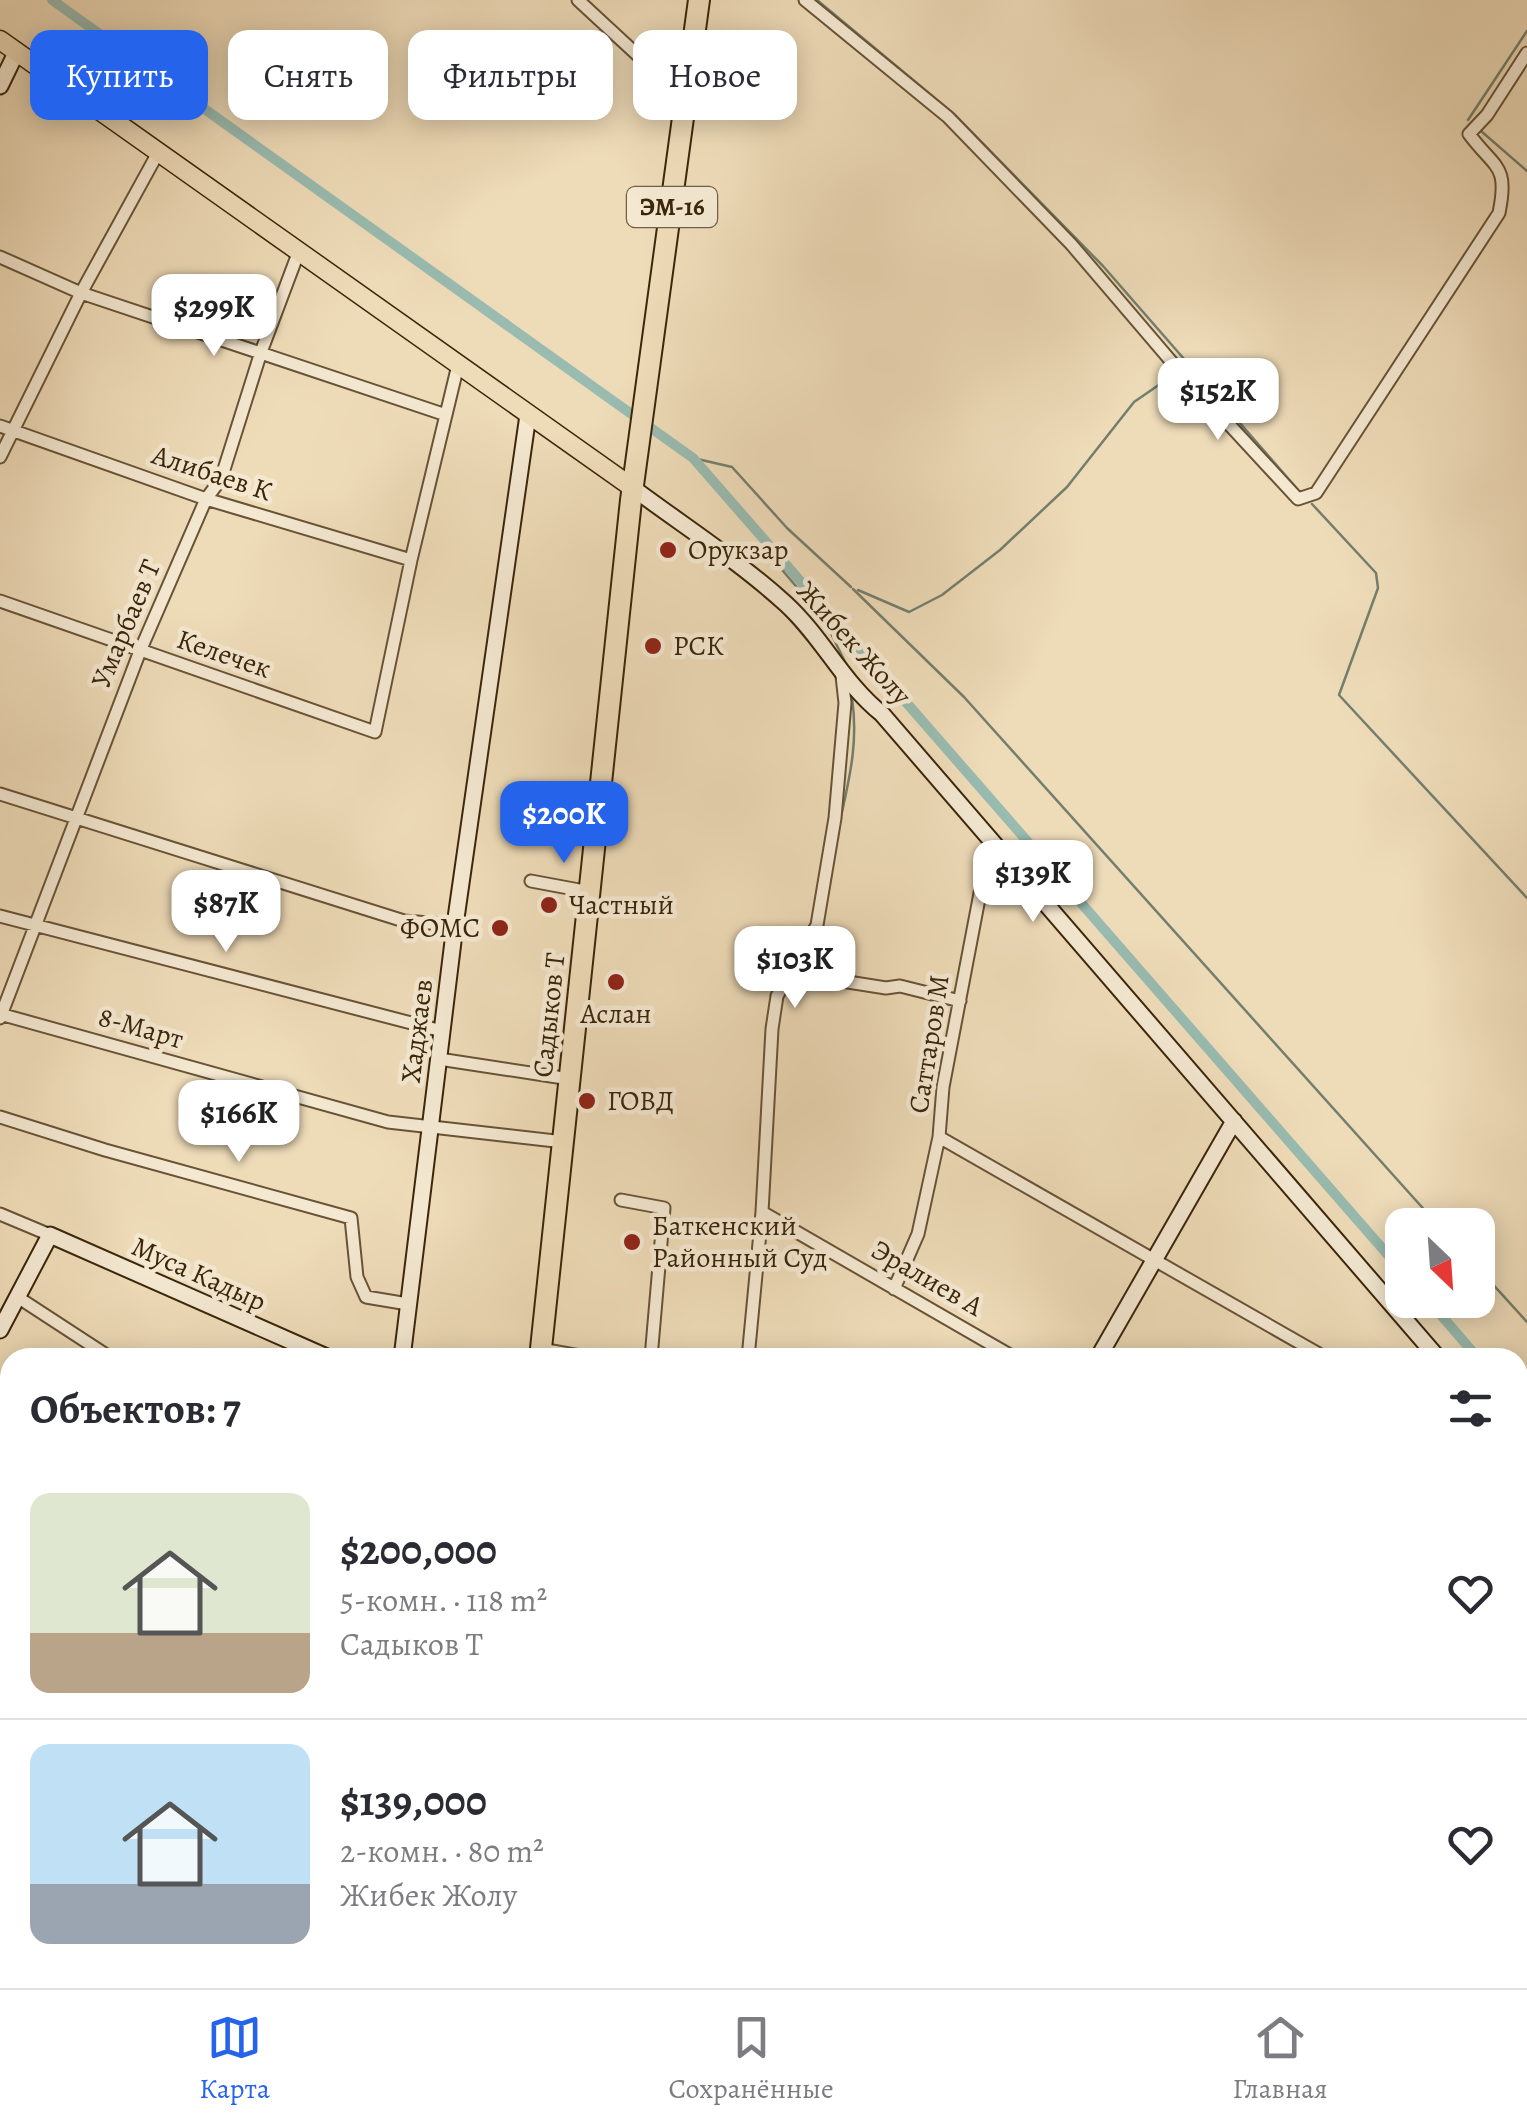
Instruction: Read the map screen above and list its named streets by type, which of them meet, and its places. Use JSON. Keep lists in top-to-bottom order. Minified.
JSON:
{"streets":{"highway":["ЭМ-16","Садыков Т"],"main road":["Жибек Жолу"],"street":["Алибаев К","Умарбаев Т","Келечек","8-Март","Хаджаев","Саттаров М","Муса Кадыр","Эралиев А"]},"crossings":[["ЭМ-16","Жибек Жолу"],["ЭМ-16","Садыков Т"],["Алибаев К","Умарбаев Т"],["Алибаев К","Келечек"],["Умарбаев Т","Жибек Жолу"],["Умарбаев Т","Келечек"],["Умарбаев Т","8-Март"],["Жибек Жолу","Садыков Т"],["Жибек Жолу","Хаджаев"],["Жибек Жолу","Саттаров М"],["Садыков Т","8-Март"],["8-Март","Хаджаев"],["Саттаров М","Эралиев А"]],"places":["Орукзар","РСК","Частный","ФОМС","Аслан","ГОВД","Баткенский Районный Суд"],"north":"bottom right","page":{"chip":["Купить","Снять","Фильтры","Новое"],"price":["$299K","$152K","$200K","$139K","$87K","$103K","$166K"],"heading":"Объектов: 7","list":[{"name":"$200,000","note":"5-комн. · 118 m² · Садыков Т"},{"name":"$139,000","note":"2-комн. · 80 m² · Жибек Жолу"}],"tabs":["Карта","Сохранённые","Главная"]}}
